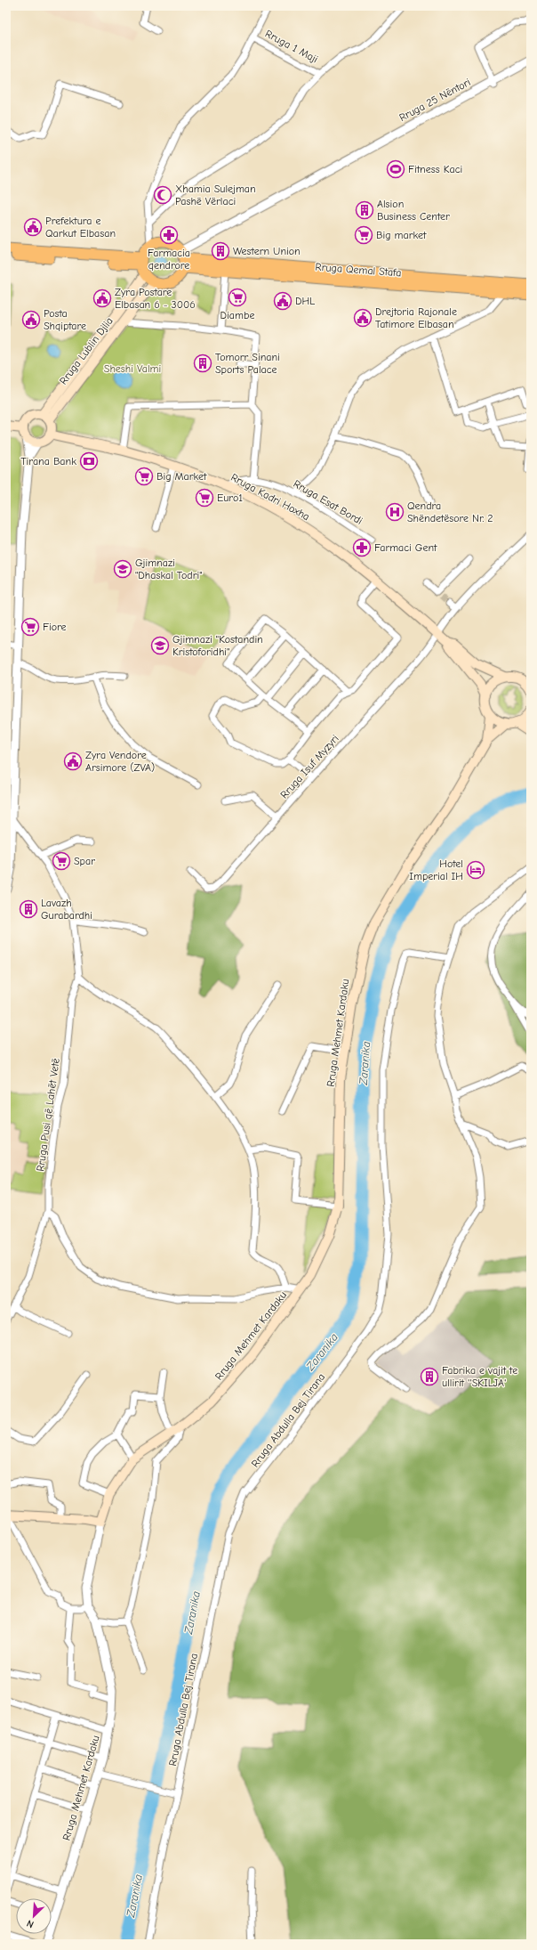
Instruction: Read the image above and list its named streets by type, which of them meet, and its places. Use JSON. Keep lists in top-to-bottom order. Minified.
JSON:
{"streets":{"main road":["Rruga Qemal Stafa","Rruga Lublin Djlia","Rruga Kadri Hoxha","Rruga Mehmet Kardaku"],"street":["Rruga 1 Maji","Rruga 25 Nëntori","Rruga Esat Bordi","Rruga Isuf Myzyri","Rruga Pusi që Lahët Vetë","Rruga Abdulla Bej Tirana"]},"crossings":[["Rruga 25 Nëntori","Rruga Qemal Stafa"],["Rruga 25 Nëntori","Rruga Lublin Djlia"],["Rruga Qemal Stafa","Rruga Lublin Djlia"],["Rruga Lublin Djlia","Rruga Kadri Hoxha"],["Rruga Kadri Hoxha","Rruga Esat Bordi"],["Rruga Kadri Hoxha","Rruga Isuf Myzyri"],["Rruga Kadri Hoxha","Rruga Mehmet Kardaku"]],"water":["Zaranika"],"parks":["Sheshi Valmi"],"places":{"sports":["Fitness Kaci"],"mosque":["Xhamia Sulejman Pashë Vërlaci"],"building":["Alsion Business Center","Western Union","Tomorr Sinani Sports Palace","Lavazh Gurabardhi","Fabrika e vajit te ullirit ''SKILJA'"],"public building":["Prefektura e Qarkut Elbasan","Zyra Postare Elbasan 6 - 3006","DHL","Drejtoria Rajonale Tatimore Elbasan","Posta Shqiptare","Zyra Vendore Arsimore (ZVA)"],"pharmacy":["Farmacia qendrore","Farmaci Gent"],"supermarket":["Big market","Diambe","Big Market","Euro1","Fiore","Spar"],"bank":["Tirana Bank"],"hospital":["Qendra Shëndetësore Nr. 2"],"school or university":["Gjimnazi \"Dhaskal Todri\"","Gjimnazi \"Kostandin Kristoforidhi\""],"hotel":["Hotel Imperial IH"]},"north":"bottom left"}
